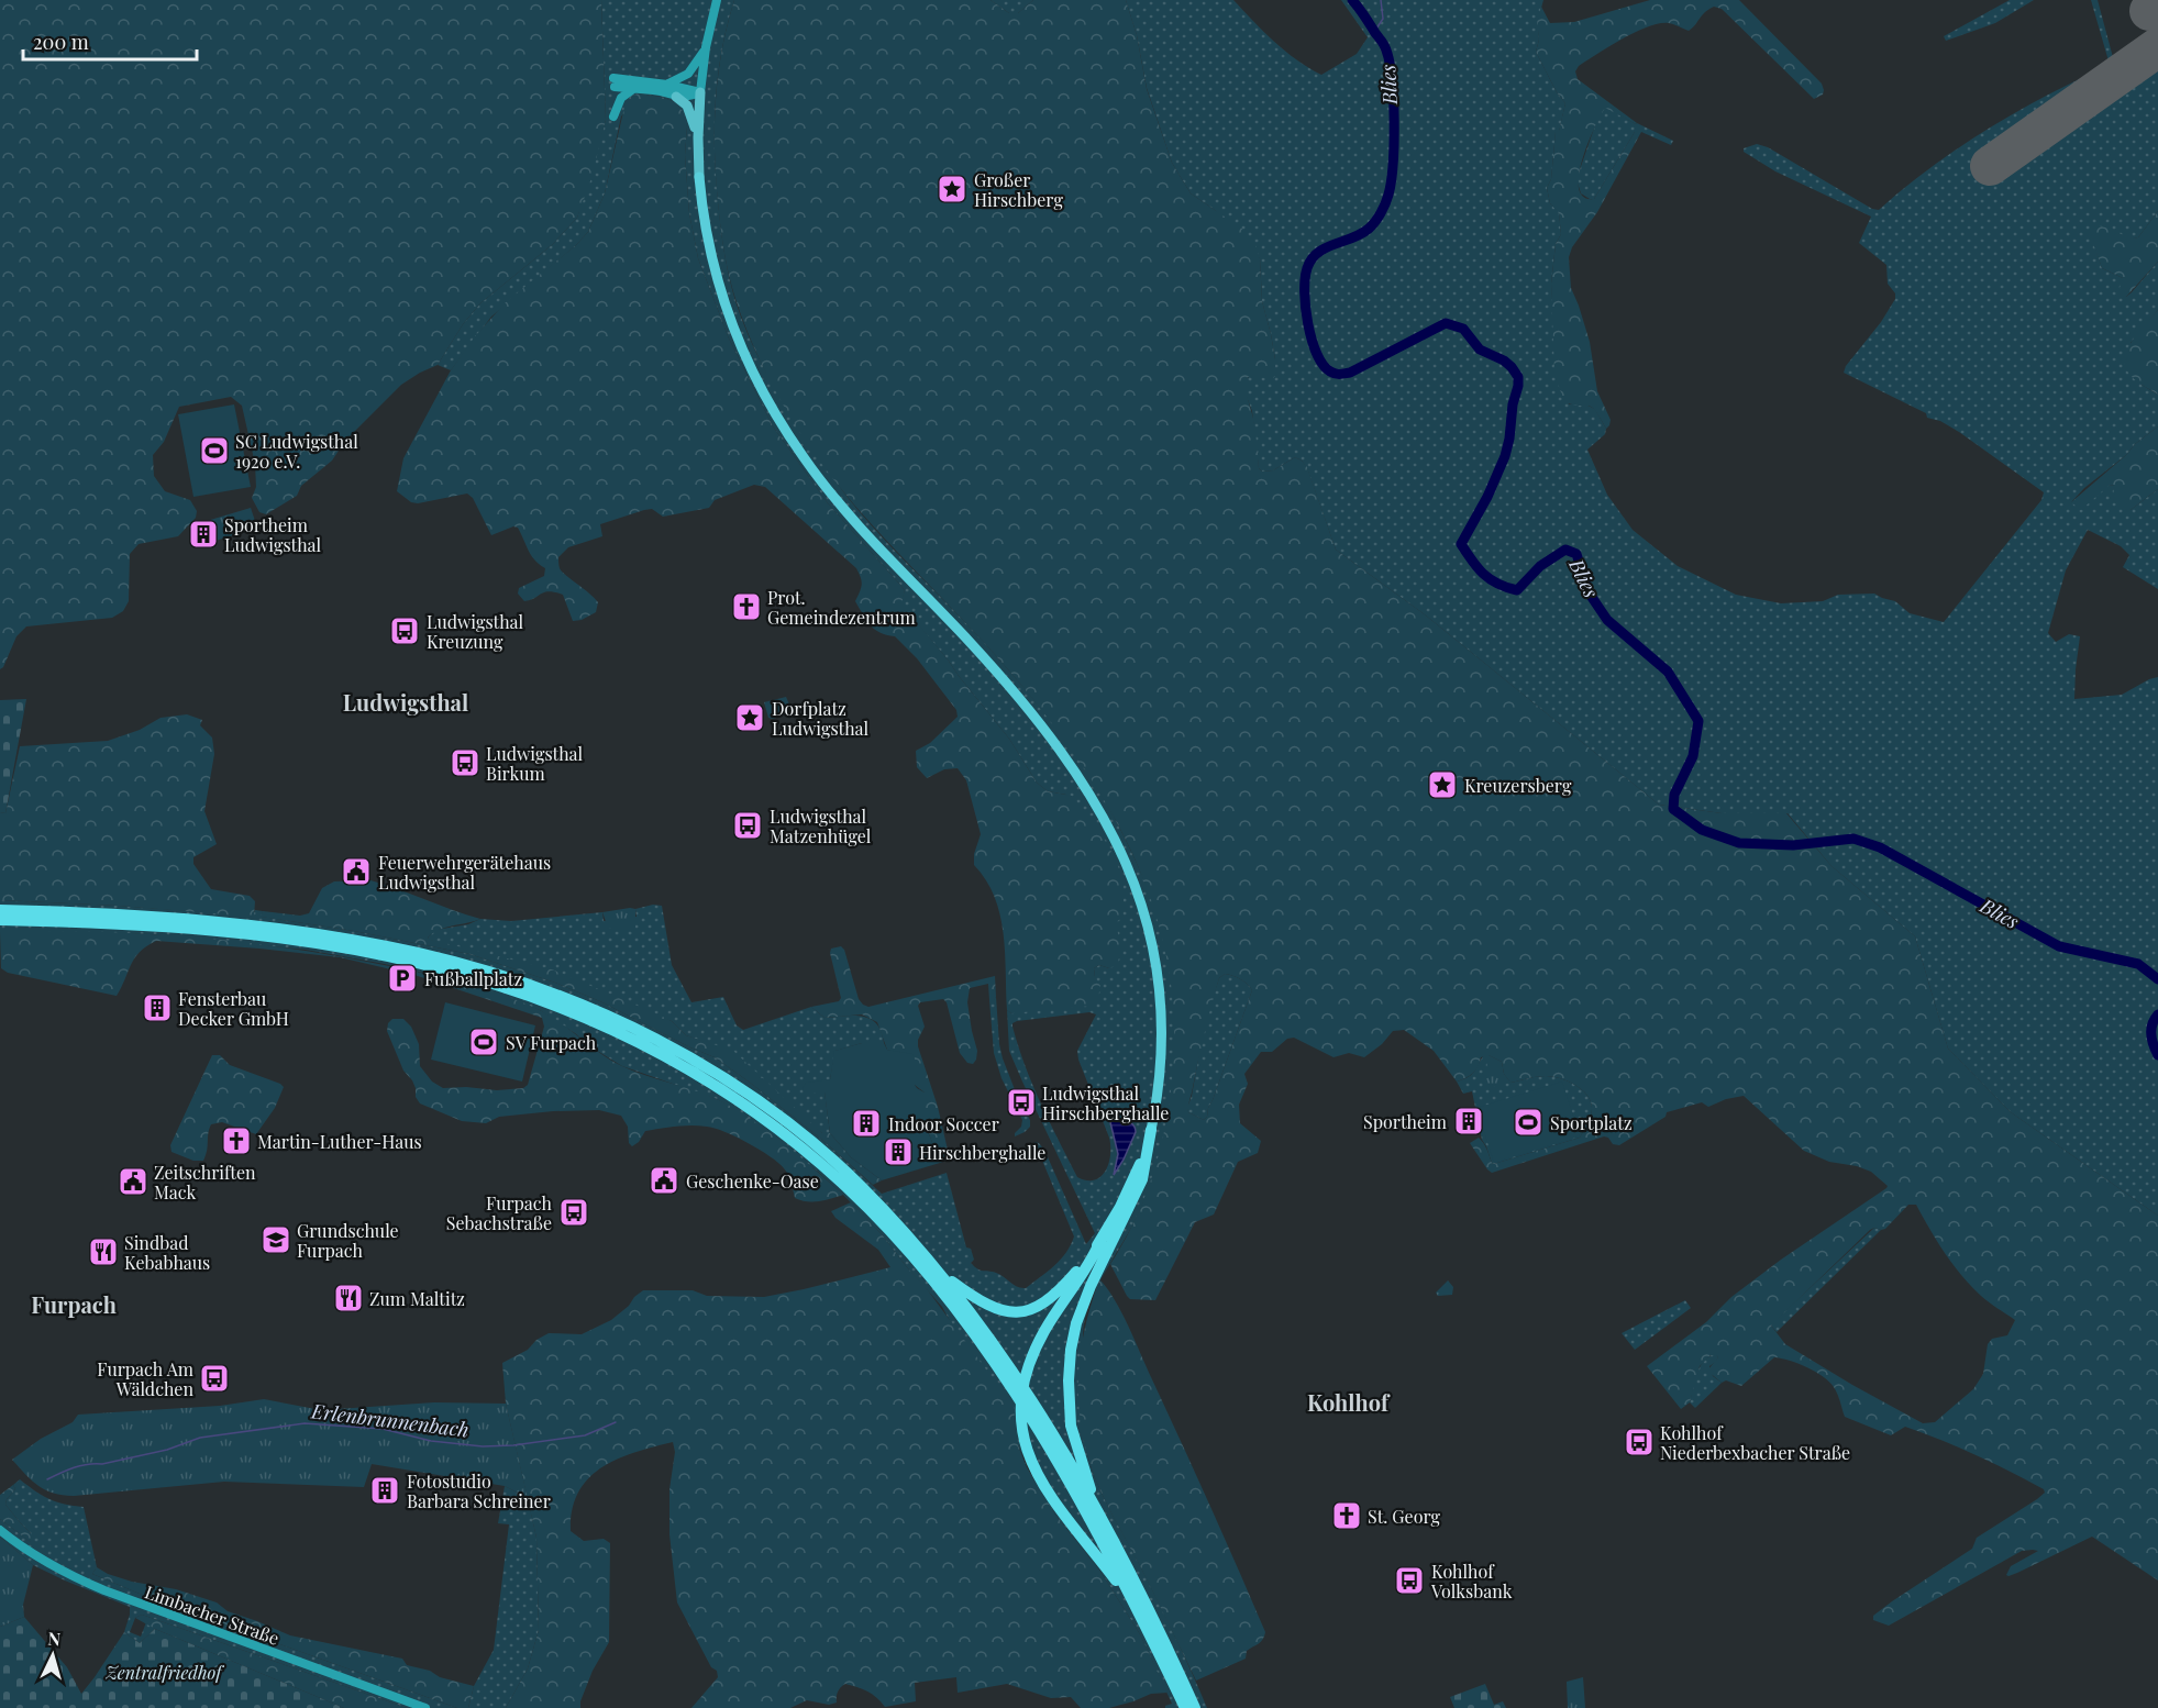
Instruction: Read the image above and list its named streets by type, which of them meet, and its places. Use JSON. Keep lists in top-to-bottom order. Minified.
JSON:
{"streets":{"main road":["Limbacher Straße"]},"districts":["Ludwigsthal","Furpach","Kohlhof"],"water":["Blies","Erlenbrunnenbach"],"parks":["Zentralfriedhof"],"places":{"place":["Großer Hirschberg","Dorfplatz Ludwigsthal","Kreuzersberg"],"sports":["SC Ludwigsthal 1920 e.V.","SV Furpach","Sportplatz"],"building":["Sportheim Ludwigsthal","Fensterbau Decker GmbH","Sportheim","Indoor Soccer","Hirschberghalle","Fotostudio Barbara Schreiner"],"church":["Prot. Gemeindezentrum","Martin-Luther-Haus","St. Georg"],"bus stop":["Ludwigsthal Kreuzung","Ludwigsthal Birkum","Ludwigsthal Matzenhügel","Ludwigsthal Hirschberghalle","Furpach Sebachstraße","Furpach Am Wäldchen","Kohlhof Niederbexbacher Straße","Kohlhof Volksbank"],"public building":["Feuerwehrgerätehaus Ludwigsthal","Geschenke-Oase","Zeitschriften Mack"],"parking":["Fußballplatz"],"school or university":["Grundschule Furpach"],"restaurant":["Sindbad Kebabhaus","Zum Maltitz"]},"scale_bar":"200 m","north":"top"}
